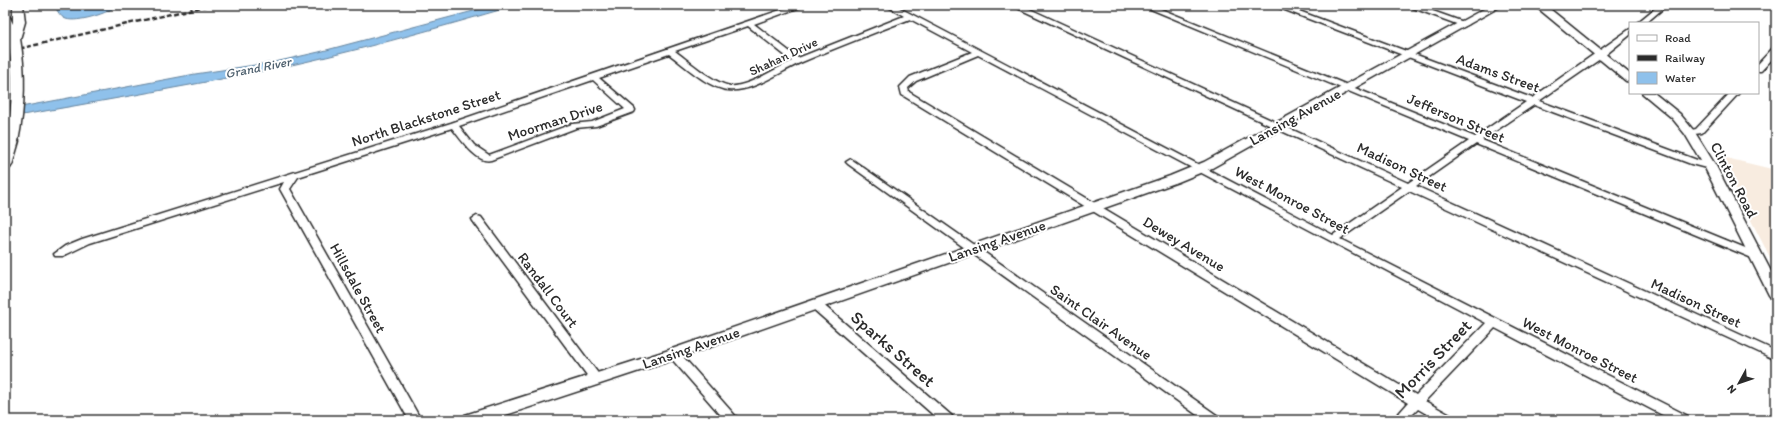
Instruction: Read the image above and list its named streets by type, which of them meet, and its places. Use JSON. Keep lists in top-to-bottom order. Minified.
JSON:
{"streets":{"main road":["Lansing Avenue","Clinton Road"],"street":["Shahan Drive","Adams Street","North Blackstone Street","Jefferson Street","Moorman Drive","Madison Street","West Monroe Street","Dewey Avenue","Hillsdale Street","Randall Court","Saint Clair Avenue","Sparks Street","Morris Street"]},"crossings":[["Shahan Drive","North Blackstone Street"],["Shahan Drive","West Monroe Street"],["Adams Street","Lansing Avenue"],["Adams Street","Clinton Road"],["Lansing Avenue","Jefferson Street"],["Lansing Avenue","Madison Street"],["Lansing Avenue","West Monroe Street"],["Lansing Avenue","Dewey Avenue"],["Lansing Avenue","Randall Court"],["Lansing Avenue","Saint Clair Avenue"],["Lansing Avenue","Sparks Street"],["North Blackstone Street","Moorman Drive"],["North Blackstone Street","Hillsdale Street"],["Jefferson Street","Clinton Road"],["West Monroe Street","Dewey Avenue"],["West Monroe Street","Morris Street"],["Dewey Avenue","Morris Street"]],"water":["Grand River"],"legend":["Road","Railway","Water"],"north":"bottom left"}
